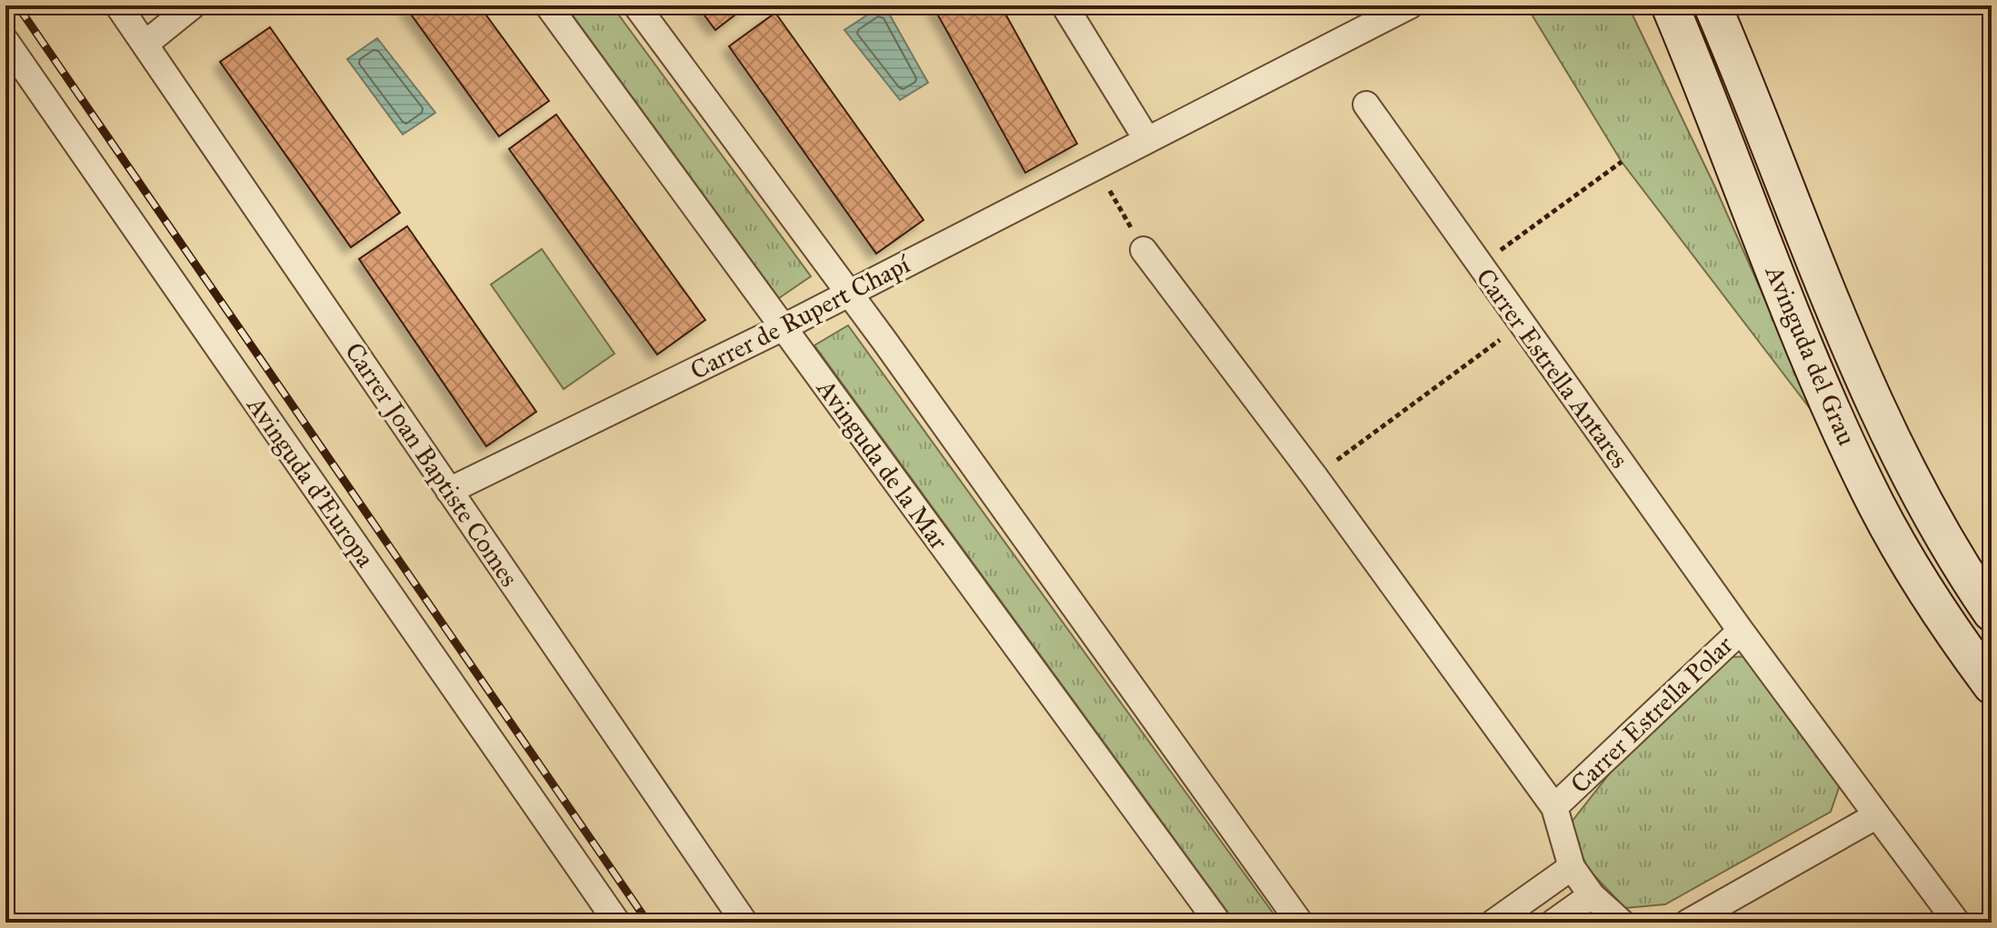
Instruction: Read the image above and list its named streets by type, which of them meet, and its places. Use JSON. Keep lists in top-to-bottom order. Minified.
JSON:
{"streets":{"main road":["Avinguda del Grau"],"street":["Carrer de Rupert Chapí","Carrer Estrella Antares","Carrer Joan Baptiste Comes","Avinguda de la Mar","Avinguda d'Europa","Carrer Estrella Polar"]},"crossings":[["Carrer de Rupert Chapí","Carrer Joan Baptiste Comes"],["Carrer de Rupert Chapí","Avinguda de la Mar"],["Carrer Estrella Antares","Carrer Estrella Polar"]]}
